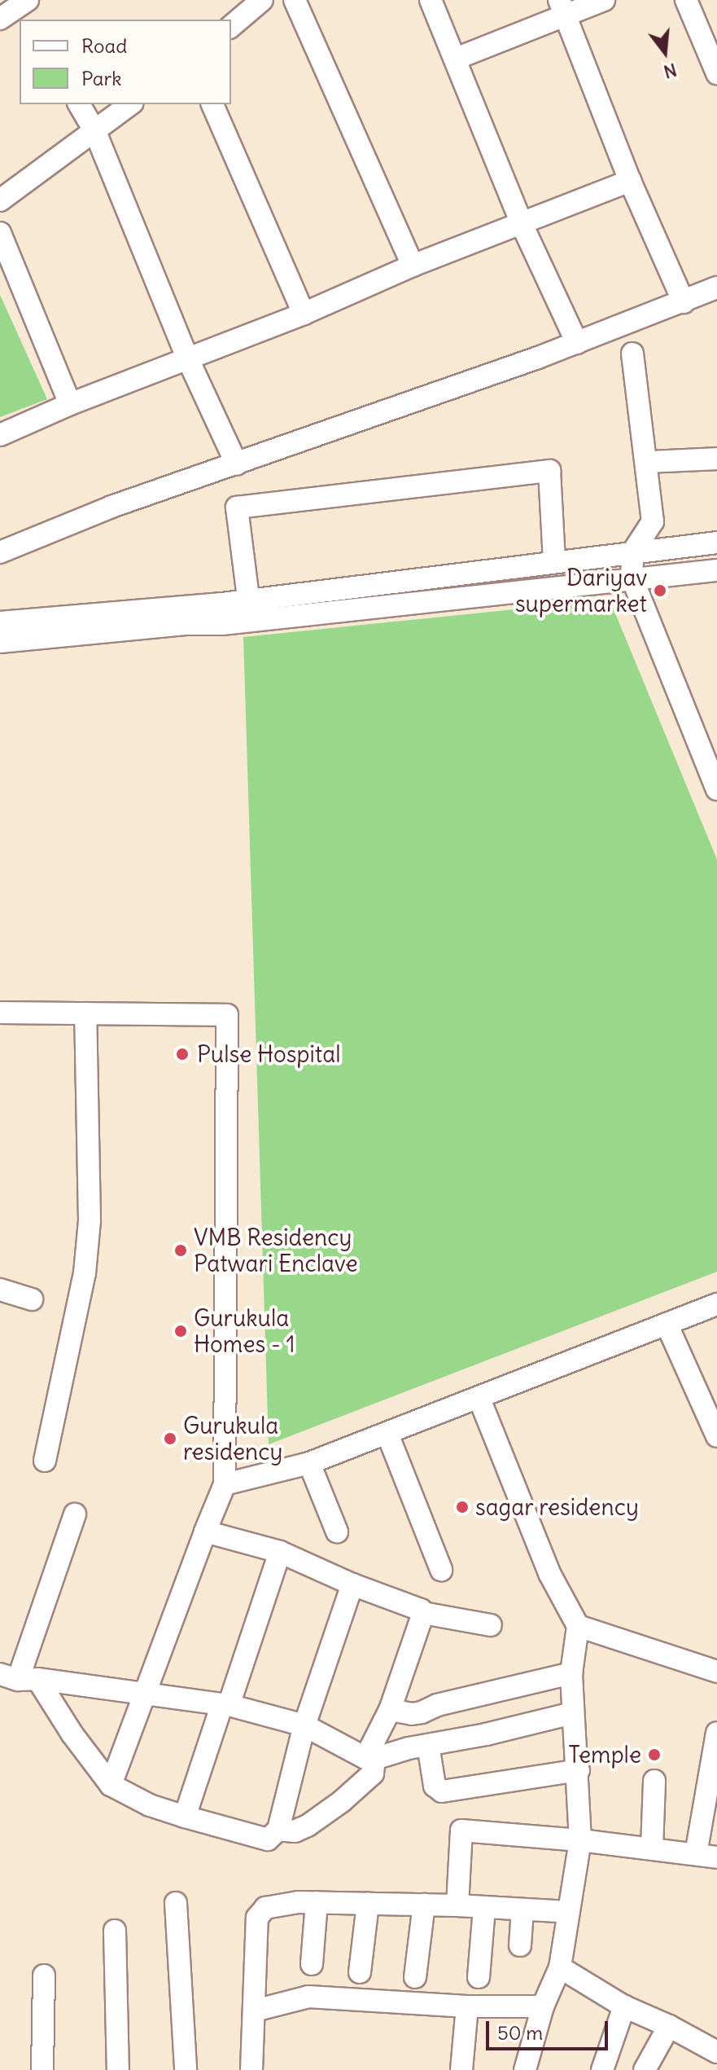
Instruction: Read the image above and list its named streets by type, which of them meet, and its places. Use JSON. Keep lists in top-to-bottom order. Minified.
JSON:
{"places":["Dariyav supermarket","Pulse Hospital","VMB Residency Patwari Enclave","Gurukula Homes - 1","Gurukula residency","sagar residency","Temple"],"legend":["Road","Park"],"scale_bar":"50 m","north":"bottom"}
